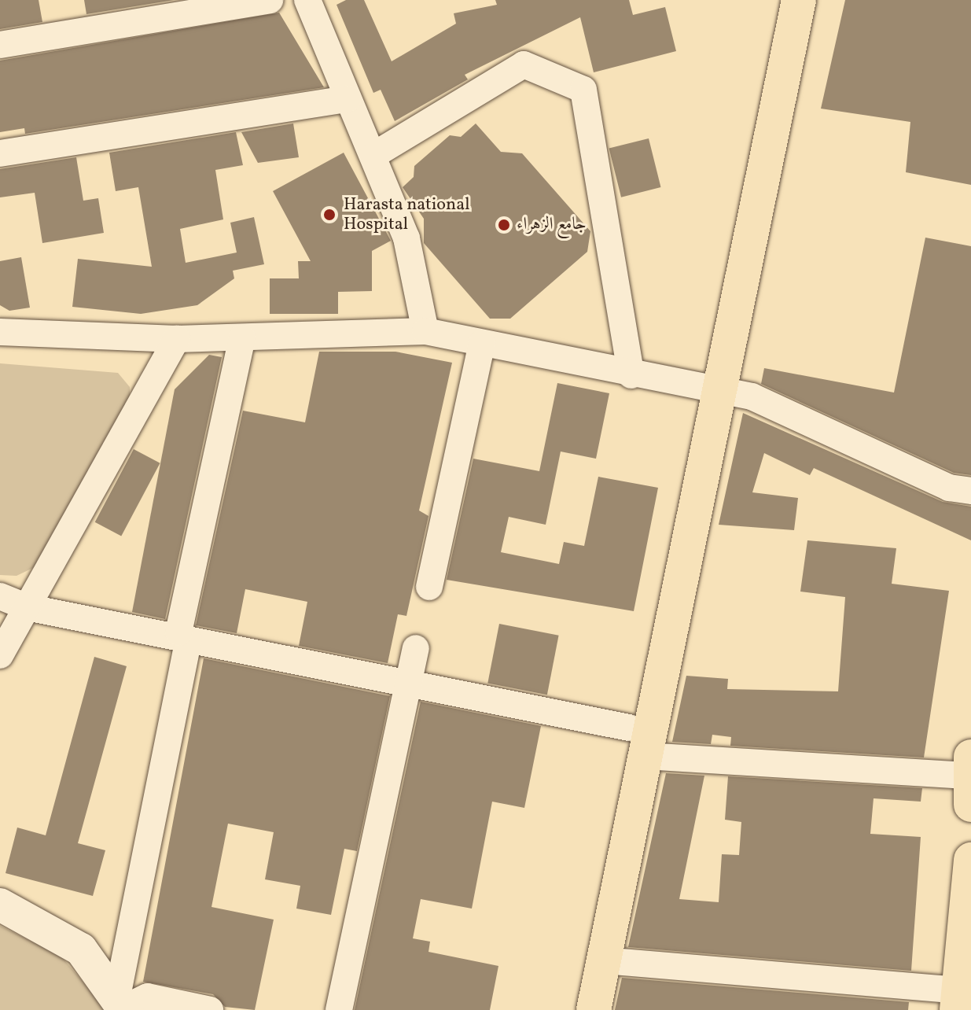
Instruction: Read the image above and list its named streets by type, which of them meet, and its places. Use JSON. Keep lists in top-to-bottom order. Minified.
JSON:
{"places":["Harasta national Hospital","جامع الزهراء"]}
